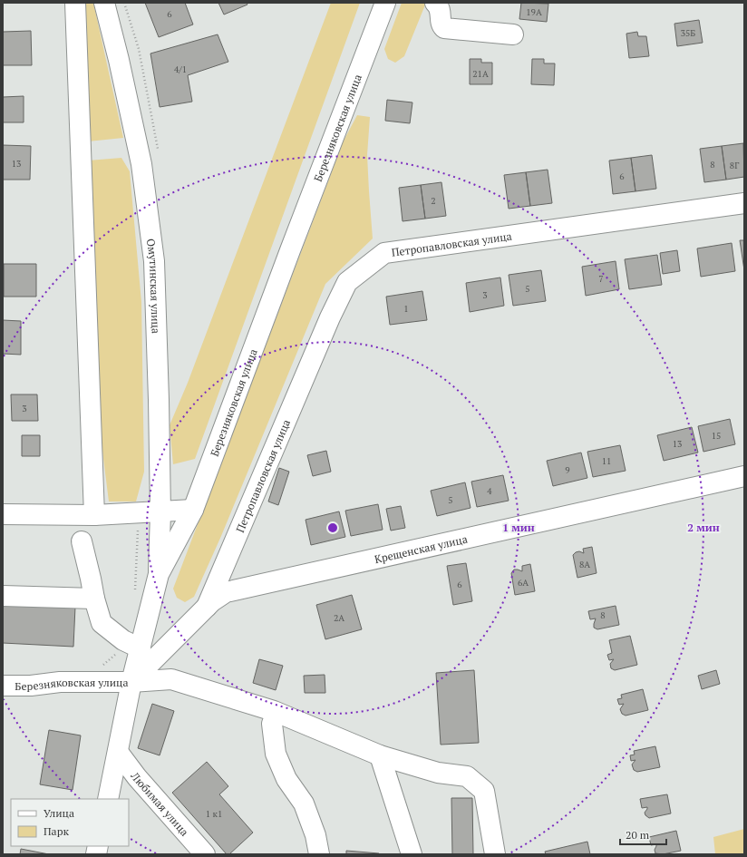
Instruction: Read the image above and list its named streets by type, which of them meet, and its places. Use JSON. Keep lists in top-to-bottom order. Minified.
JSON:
{"streets":{"street":["Березняковская улица","Петропавловская улица","Омутинская улица","Крещенская улица","Любимая улица"]},"crossings":[["Березняковская улица","Омутинская улица"],["Березняковская улица","Крещенская улица"],["Петропавловская улица","Крещенская улица"]],"house_numbers":["19А","6","35Б","4/1","21А","13","8","8Г","6","2","7","5","3","1","3","15","13","11","9","4","5","8А","6А","6","8","2А","1 к1"],"legend":["Улица","Парк"],"scale_bar":"20 m","rings":["1 мин","2 мин"]}
